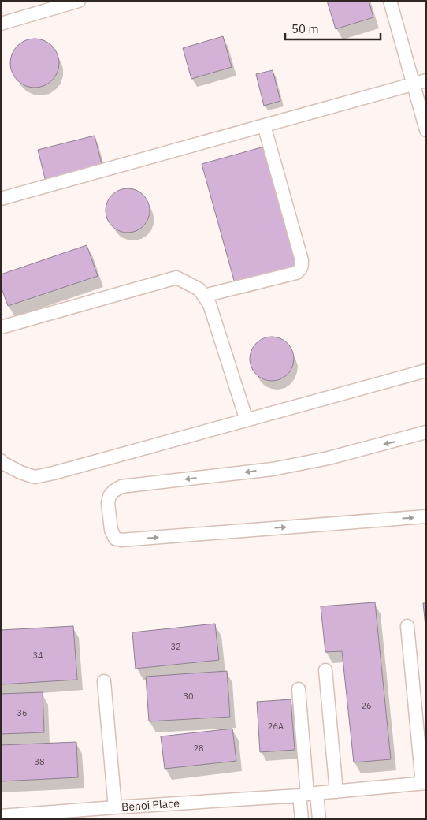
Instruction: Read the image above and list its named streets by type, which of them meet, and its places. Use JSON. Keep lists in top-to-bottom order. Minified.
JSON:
{"streets":{"street":["Benoi Place"]},"house_numbers":["32","34","30","26","36","26A","28","38"],"scale_bar":"50 m"}
